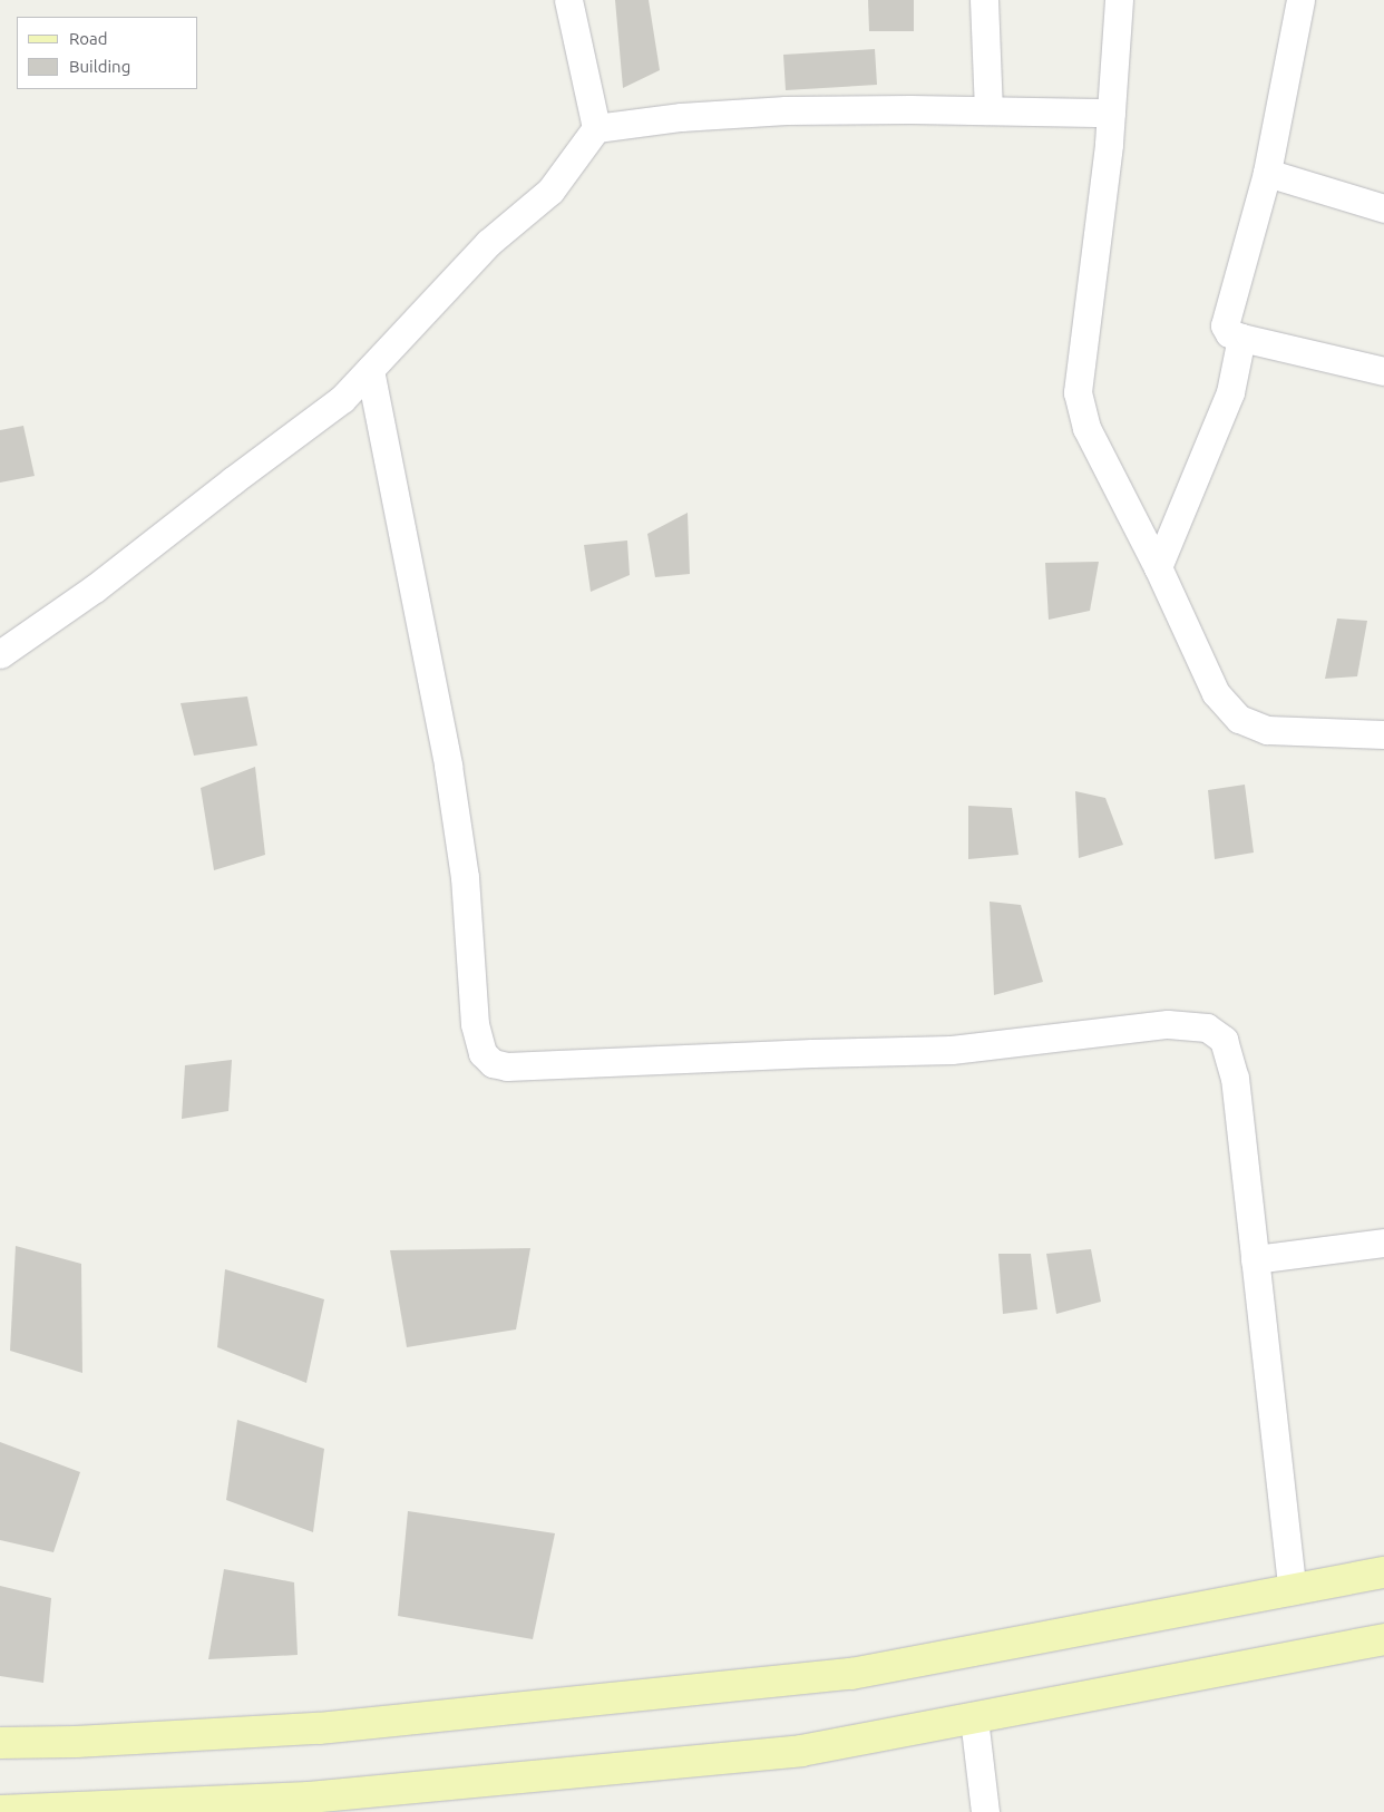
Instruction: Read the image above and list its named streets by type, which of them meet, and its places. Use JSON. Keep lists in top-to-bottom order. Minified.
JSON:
{"legend":["Road","Building"]}
